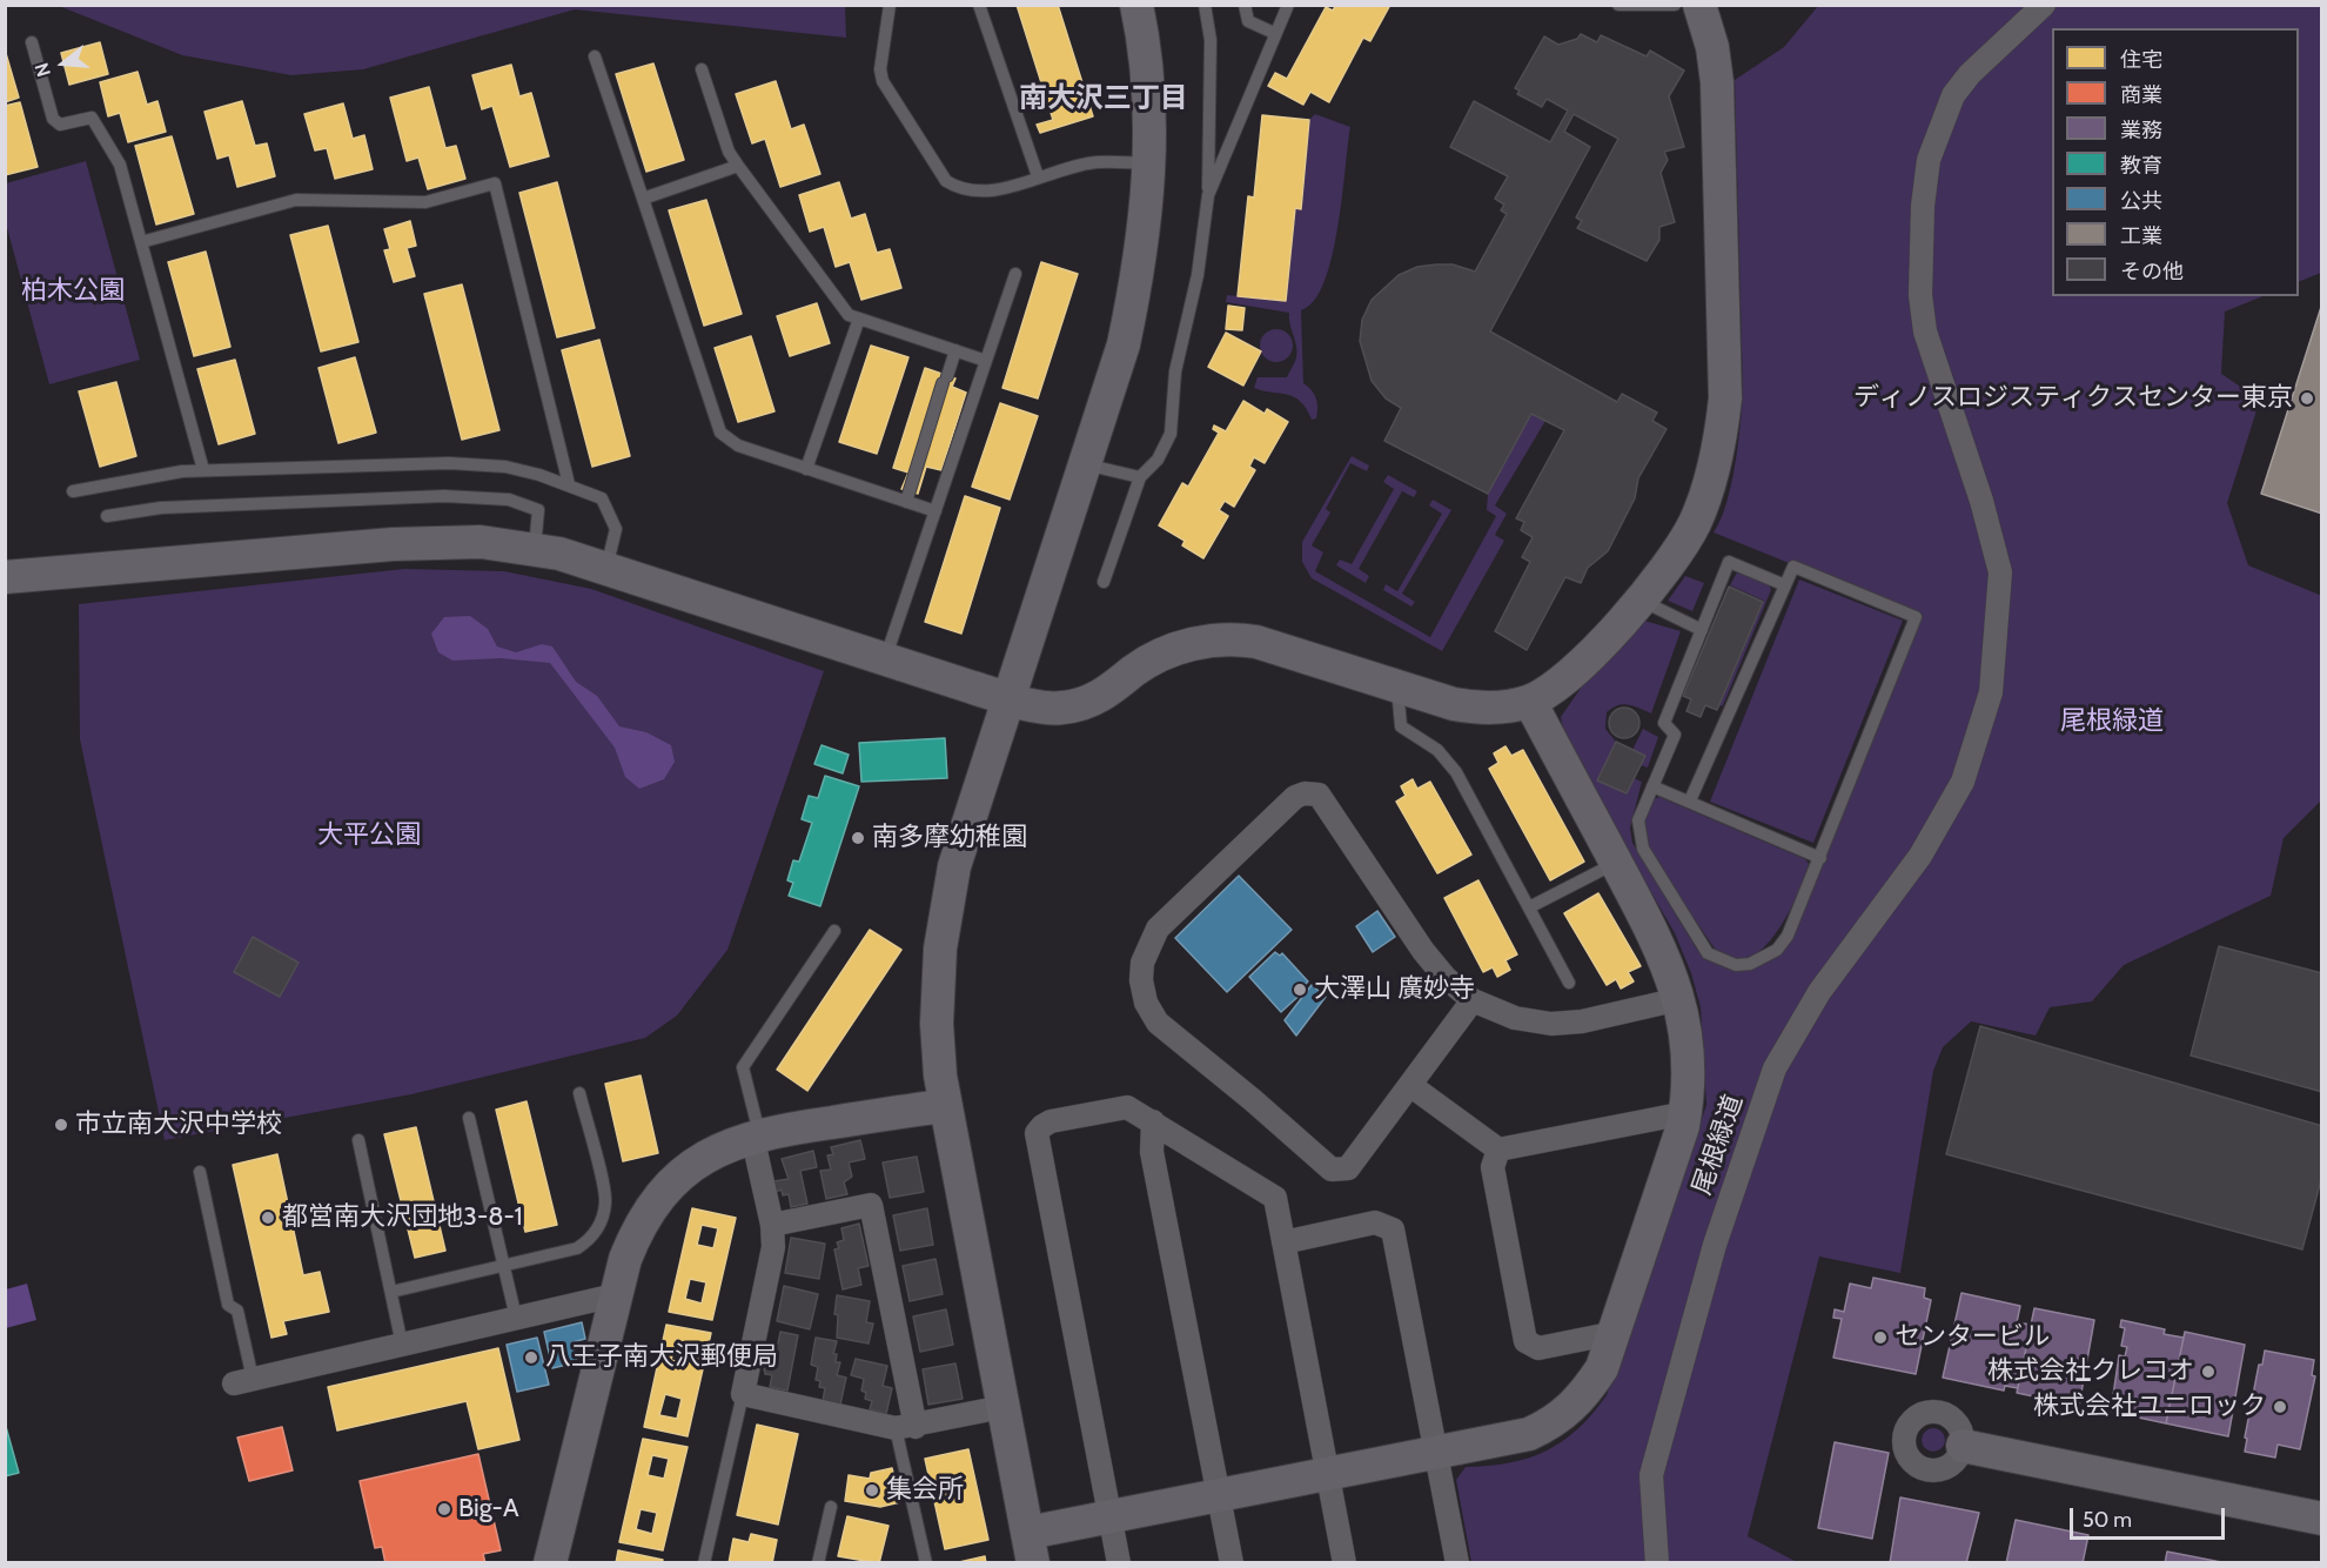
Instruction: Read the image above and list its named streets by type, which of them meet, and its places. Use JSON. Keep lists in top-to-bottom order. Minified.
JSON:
{"streets":{"street":["尾根緑道"]},"districts":["南大沢三丁目"],"parks":["柏木公園","尾根緑道","大平公園"],"places":["ディノスロジスティクスセンター東京","南多摩幼稚園","大澤山 廣妙寺","市立南大沢中学校","都営南大沢団地3-8-1","センタービル","八王子南大沢郵便局","株式会社クレコオ","株式会社ユニロック","集会所","Big-A"],"legend":["住宅","商業","業務","教育","公共","工業","その他"],"scale_bar":"50 m","north":"left"}
